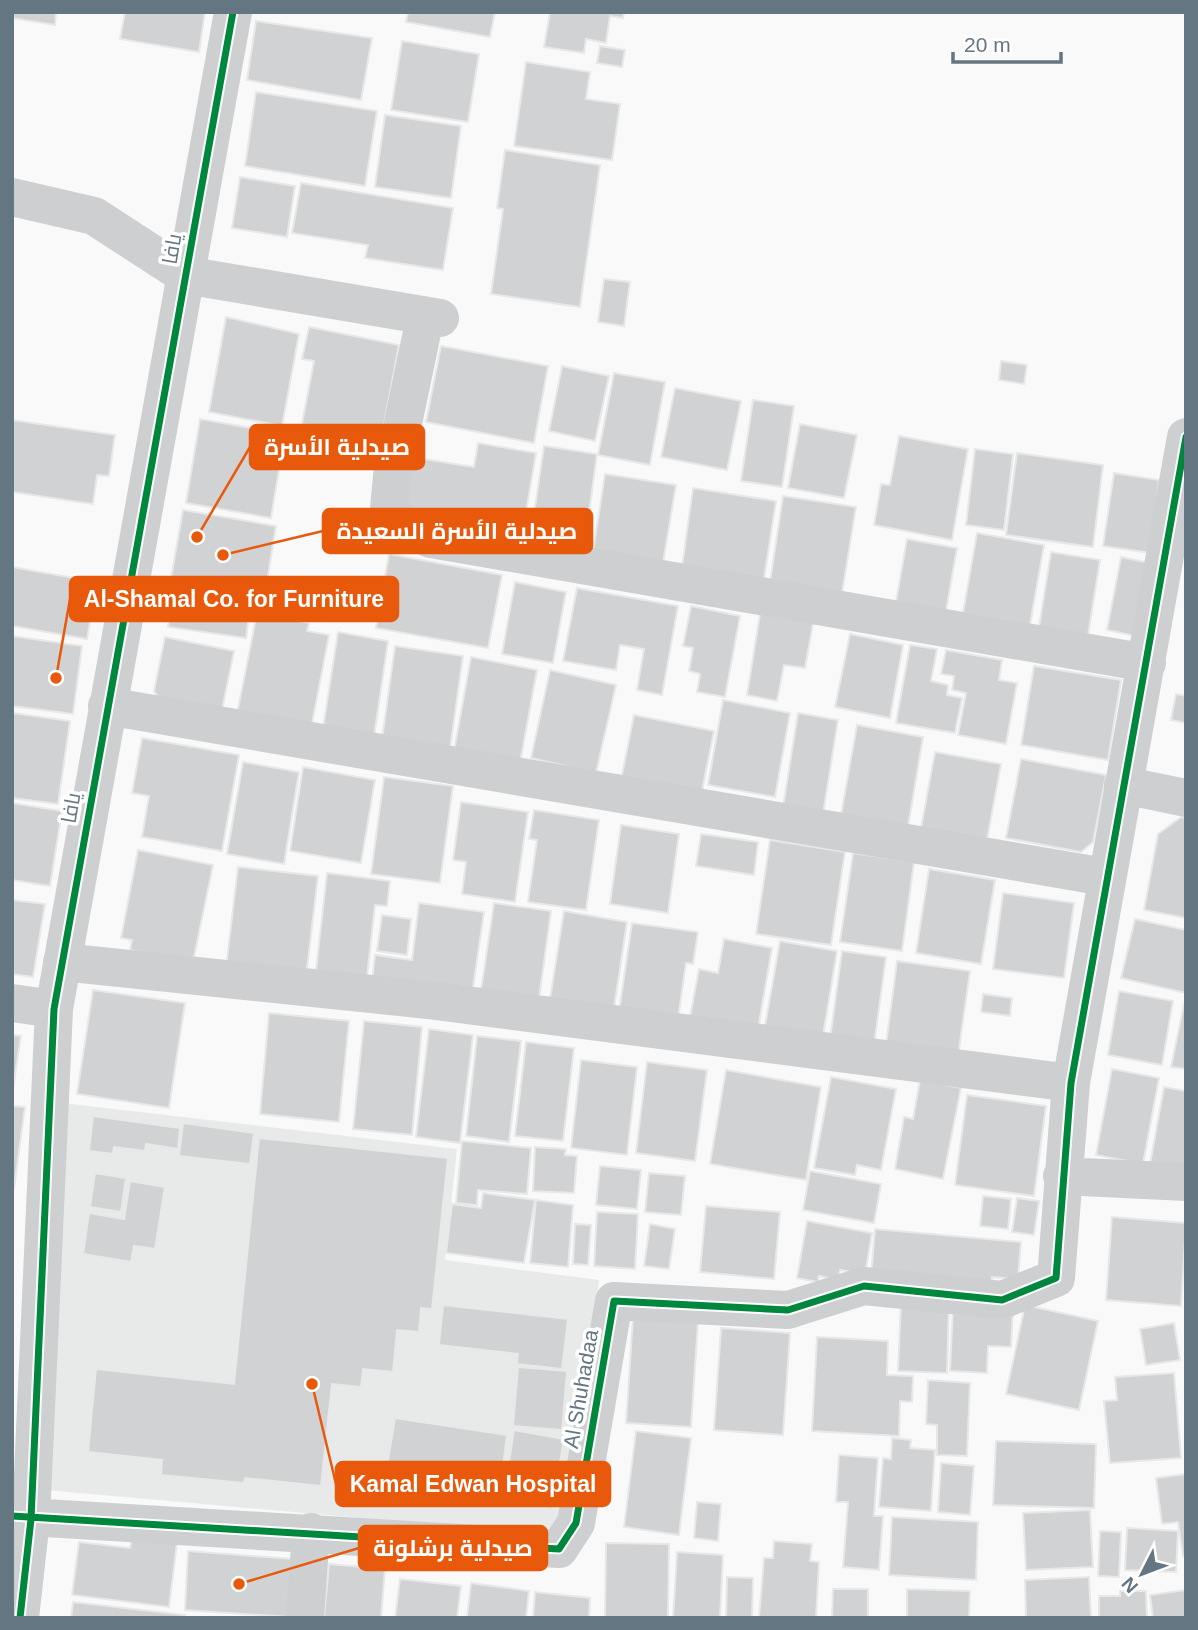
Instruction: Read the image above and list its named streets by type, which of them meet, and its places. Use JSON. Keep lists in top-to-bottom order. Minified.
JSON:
{"streets":{"street":["يافا","Al Shuhadaa"]},"crossings":[["يافا","Al Shuhadaa"]],"places":["صيدلية الأسرة","صيدلية الأسرة السعيدة","Al-Shamal Co. for Furniture","Kamal Edwan Hospital","صيدلية برشلونة"],"scale_bar":"20 m","north":"bottom left"}
